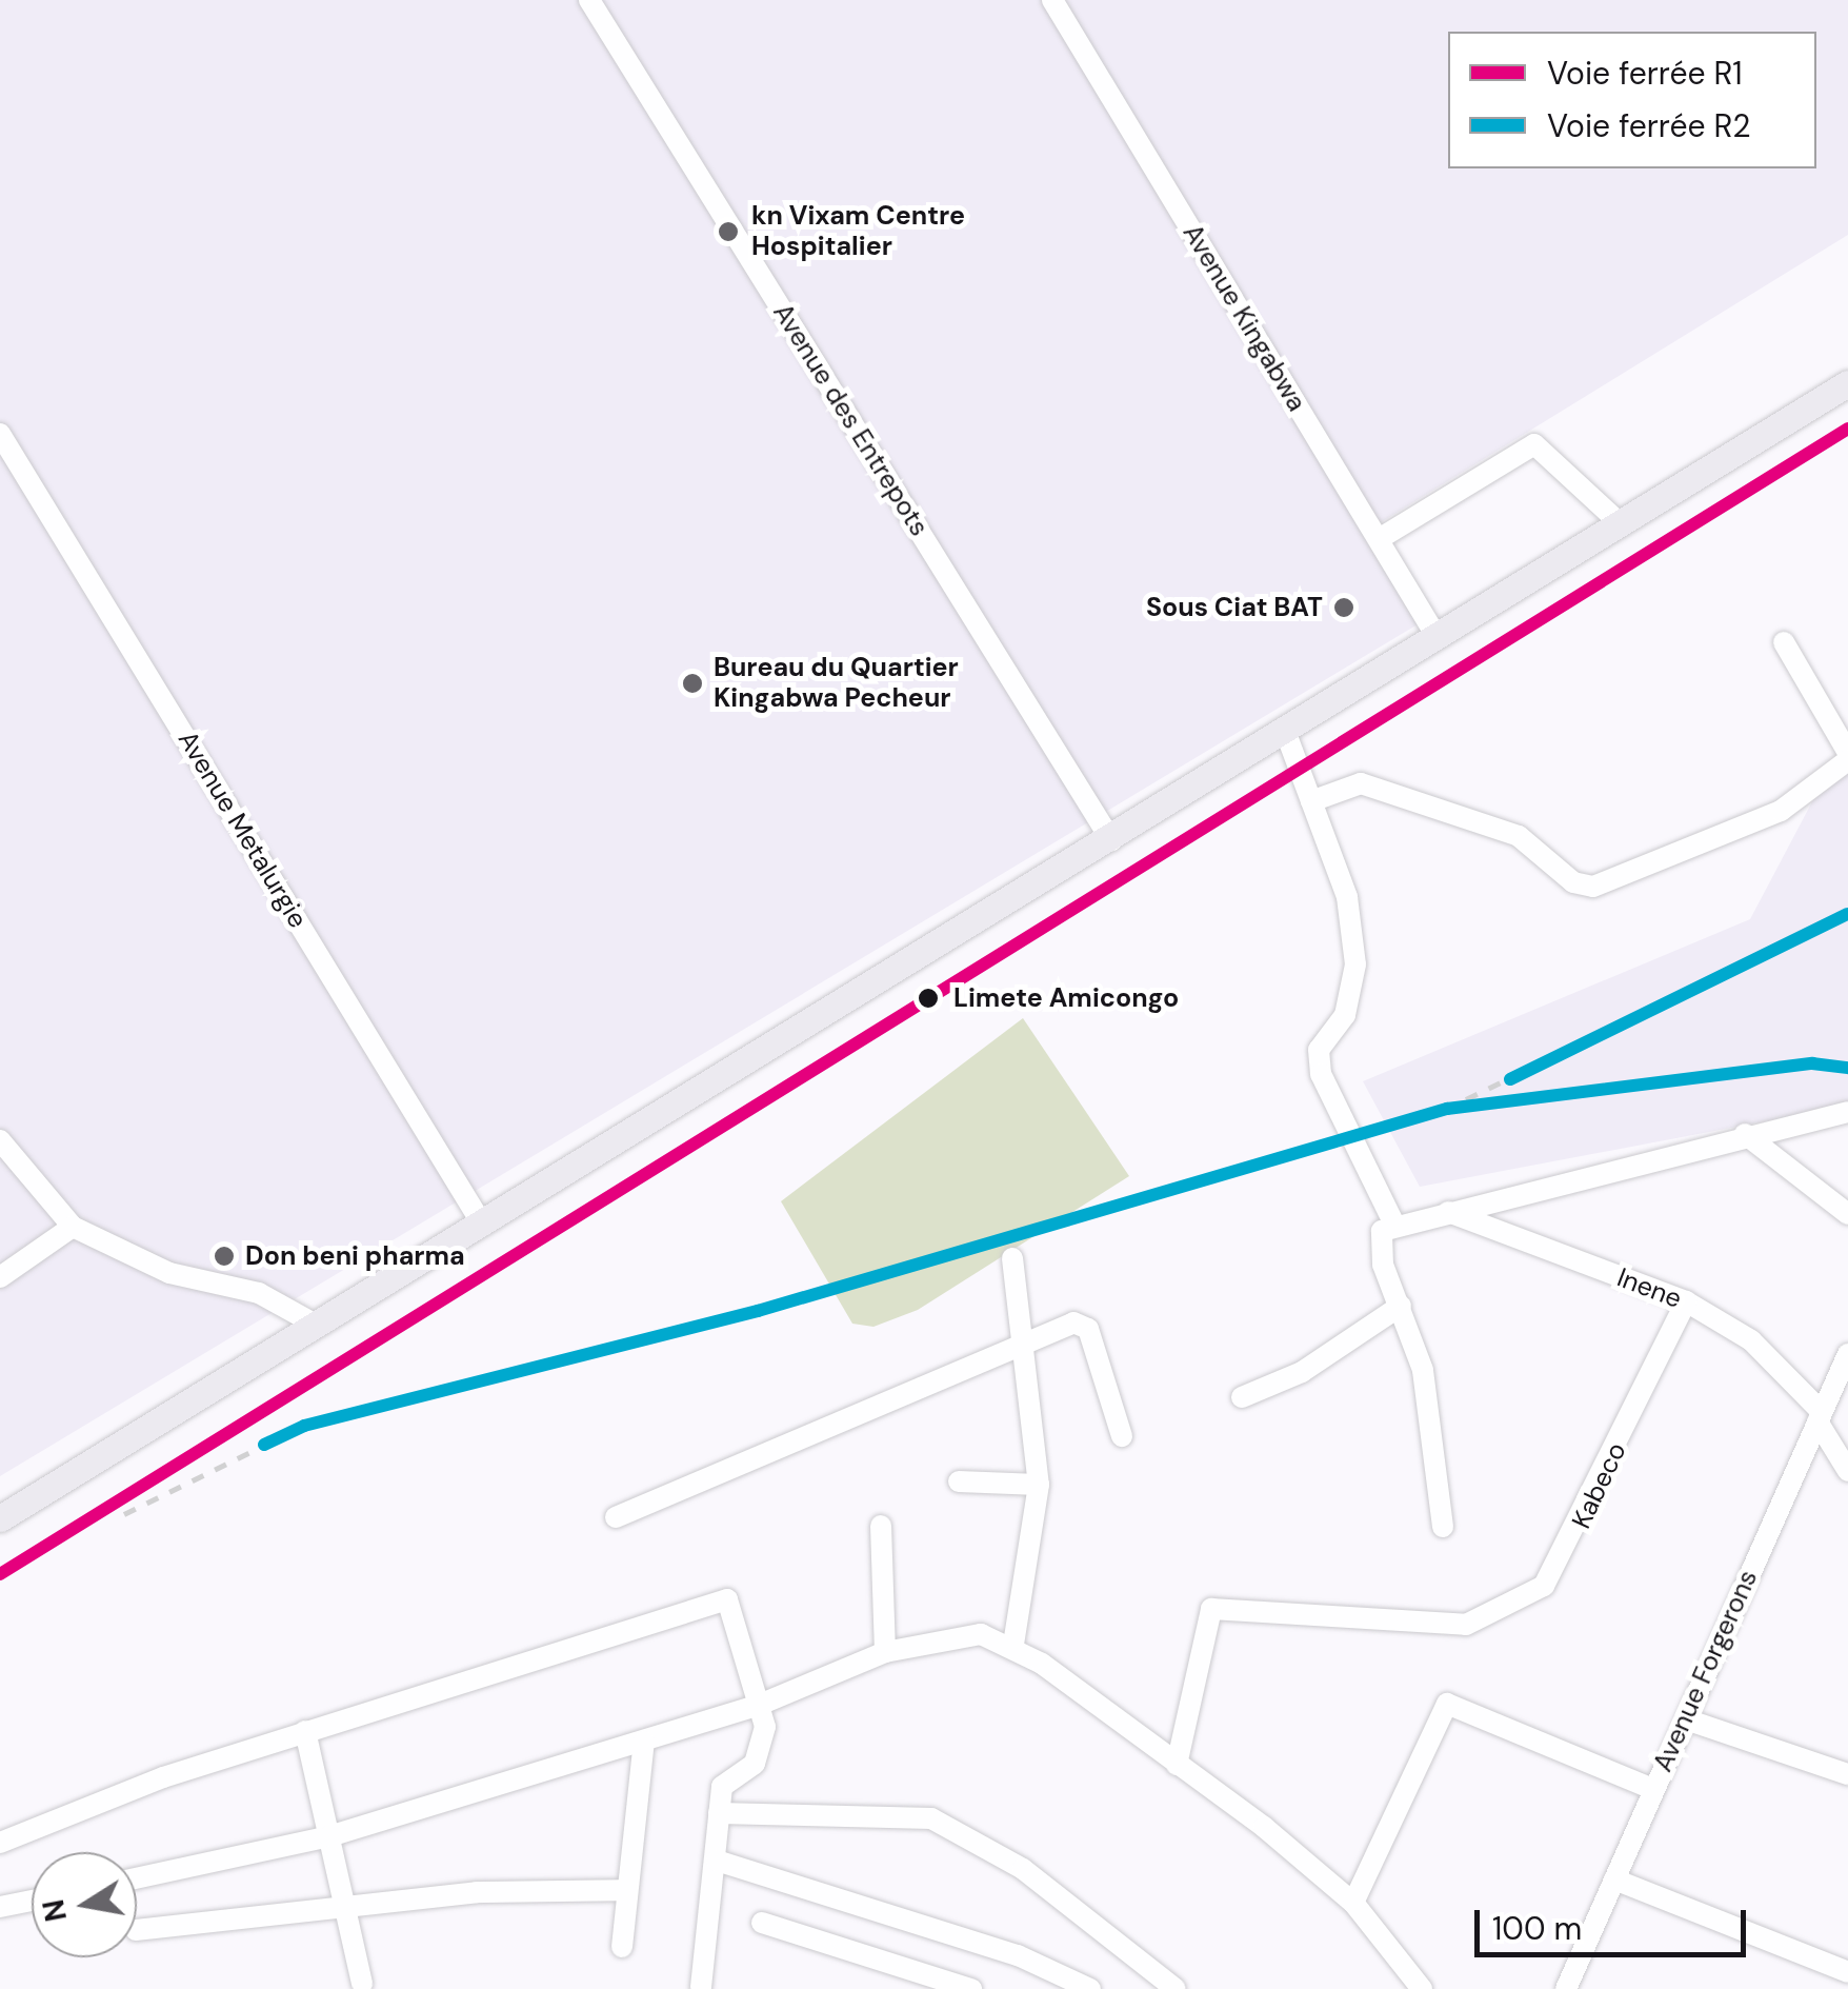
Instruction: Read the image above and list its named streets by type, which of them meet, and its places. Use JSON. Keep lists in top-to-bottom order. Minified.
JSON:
{"streets":{"street":["Avenue Kingabwa","Avenue des Entrepots","Avenue Metalurgie","Inene","Kabeco","Avenue Forgerons"]},"crossings":[["Inene","Kabeco"],["Inene","Avenue Forgerons"]],"places":["kn Vixam Centre Hospitalier","Sous Ciat BAT","Bureau du Quartier Kingabwa Pecheur","Limete Amicongo","Don beni pharma"],"lines":["rail line R1","rail line R2"],"legend":["Voie ferrée R1","Voie ferrée R2"],"scale_bar":"100 m","north":"left"}
